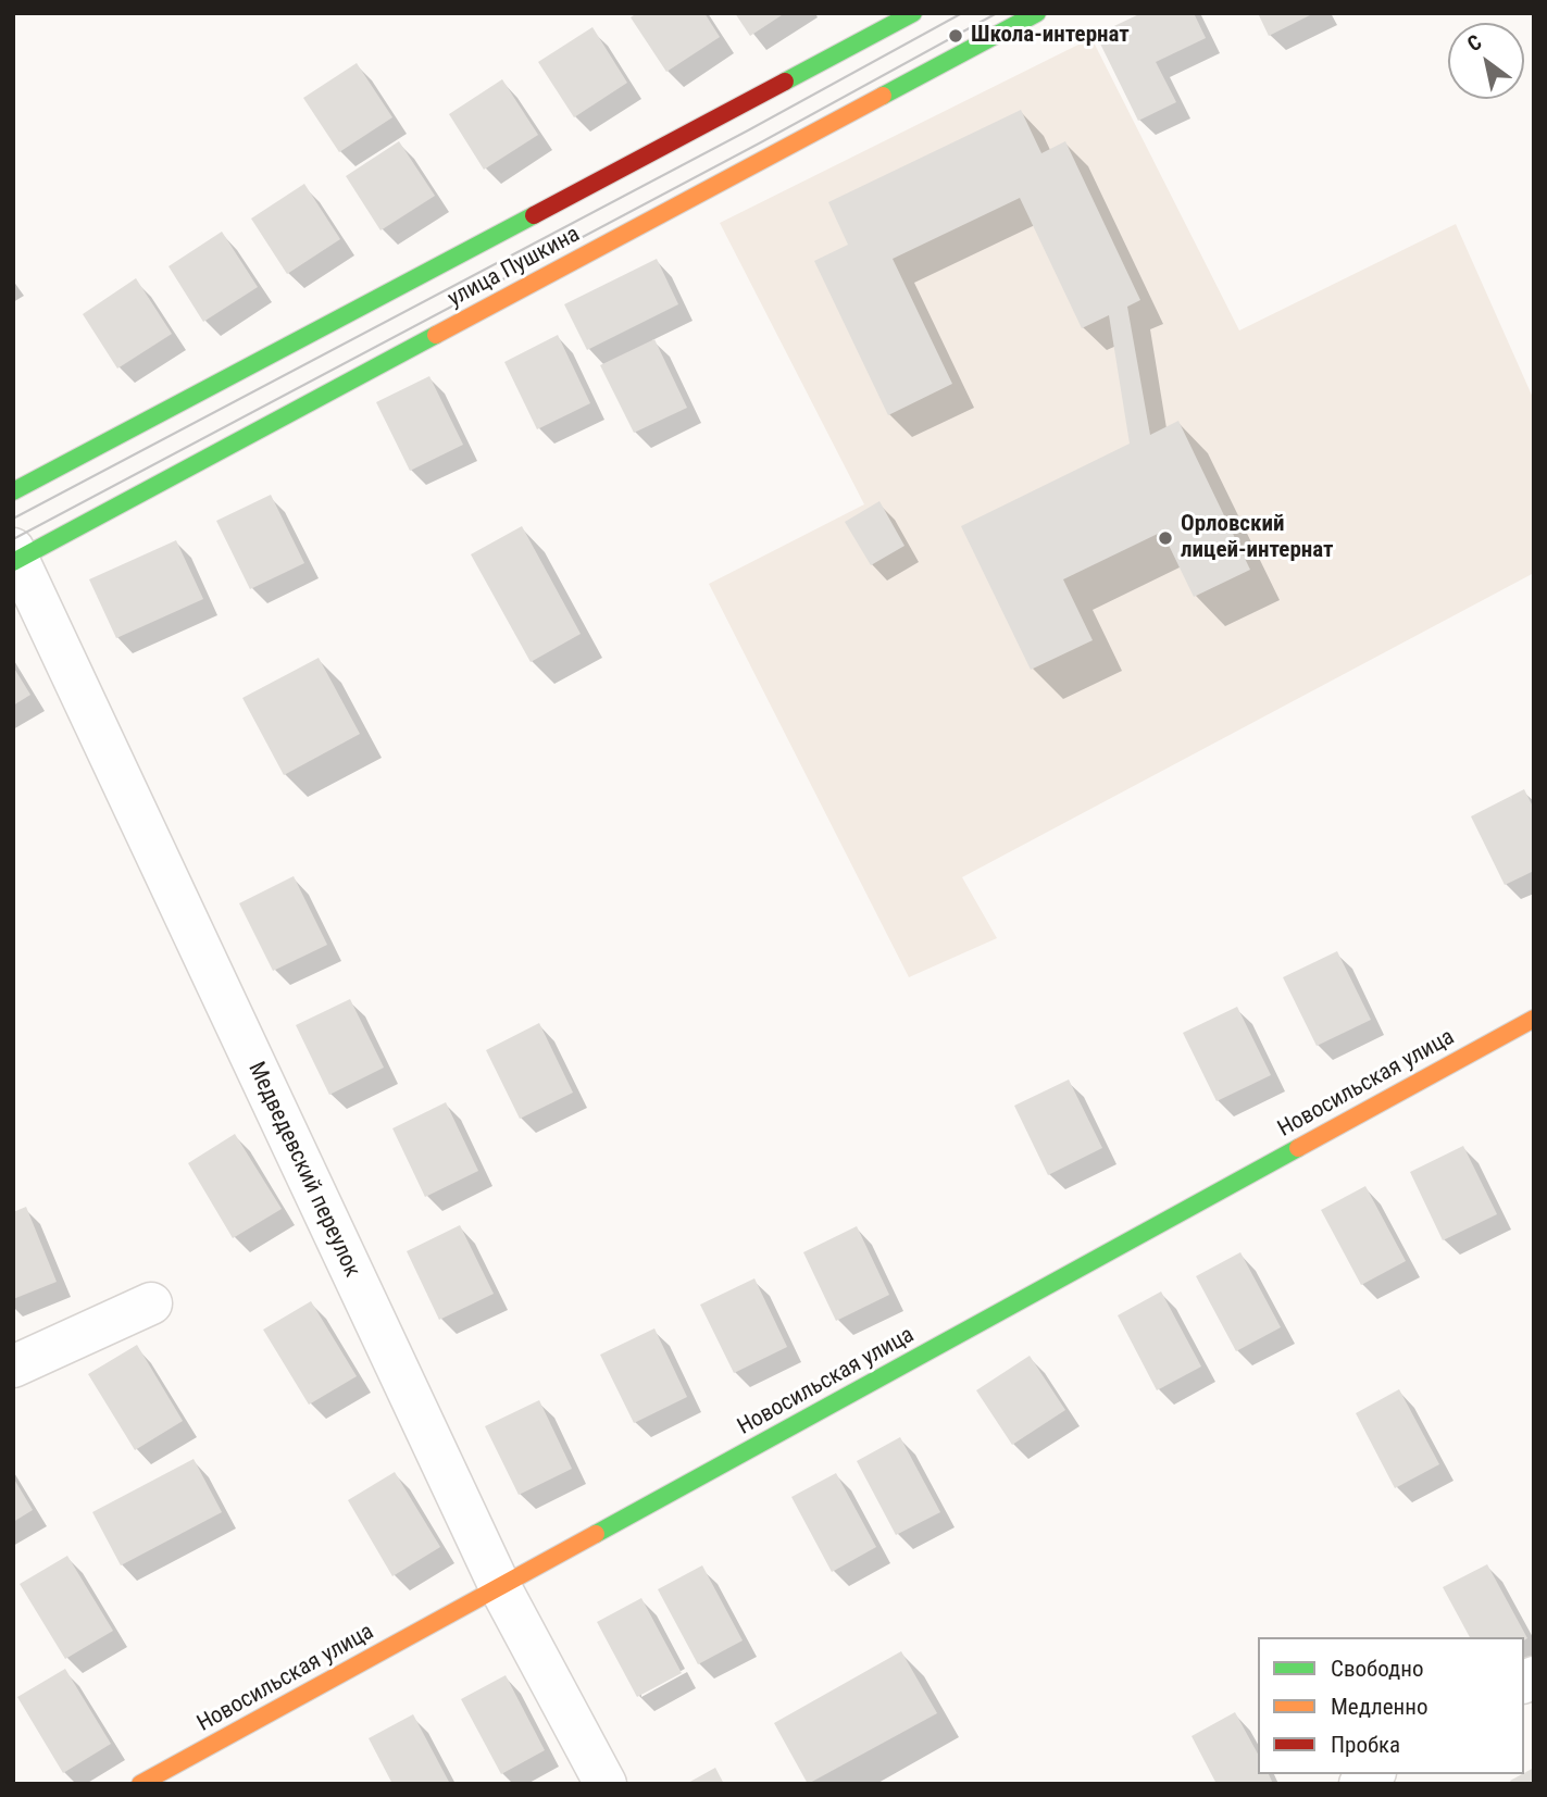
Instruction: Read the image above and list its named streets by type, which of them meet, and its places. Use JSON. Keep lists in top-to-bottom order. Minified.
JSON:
{"streets":{"main road":["улица Пушкина","Новосильская улица"],"street":["Медведевский переулок"]},"crossings":[["улица Пушкина","Медведевский переулок"],["Новосильская улица","Медведевский переулок"]],"places":["Школа-интернат","Орловский лицей-интернат"],"legend":["Свободно","Медленно","Пробка"],"north":"top left"}
